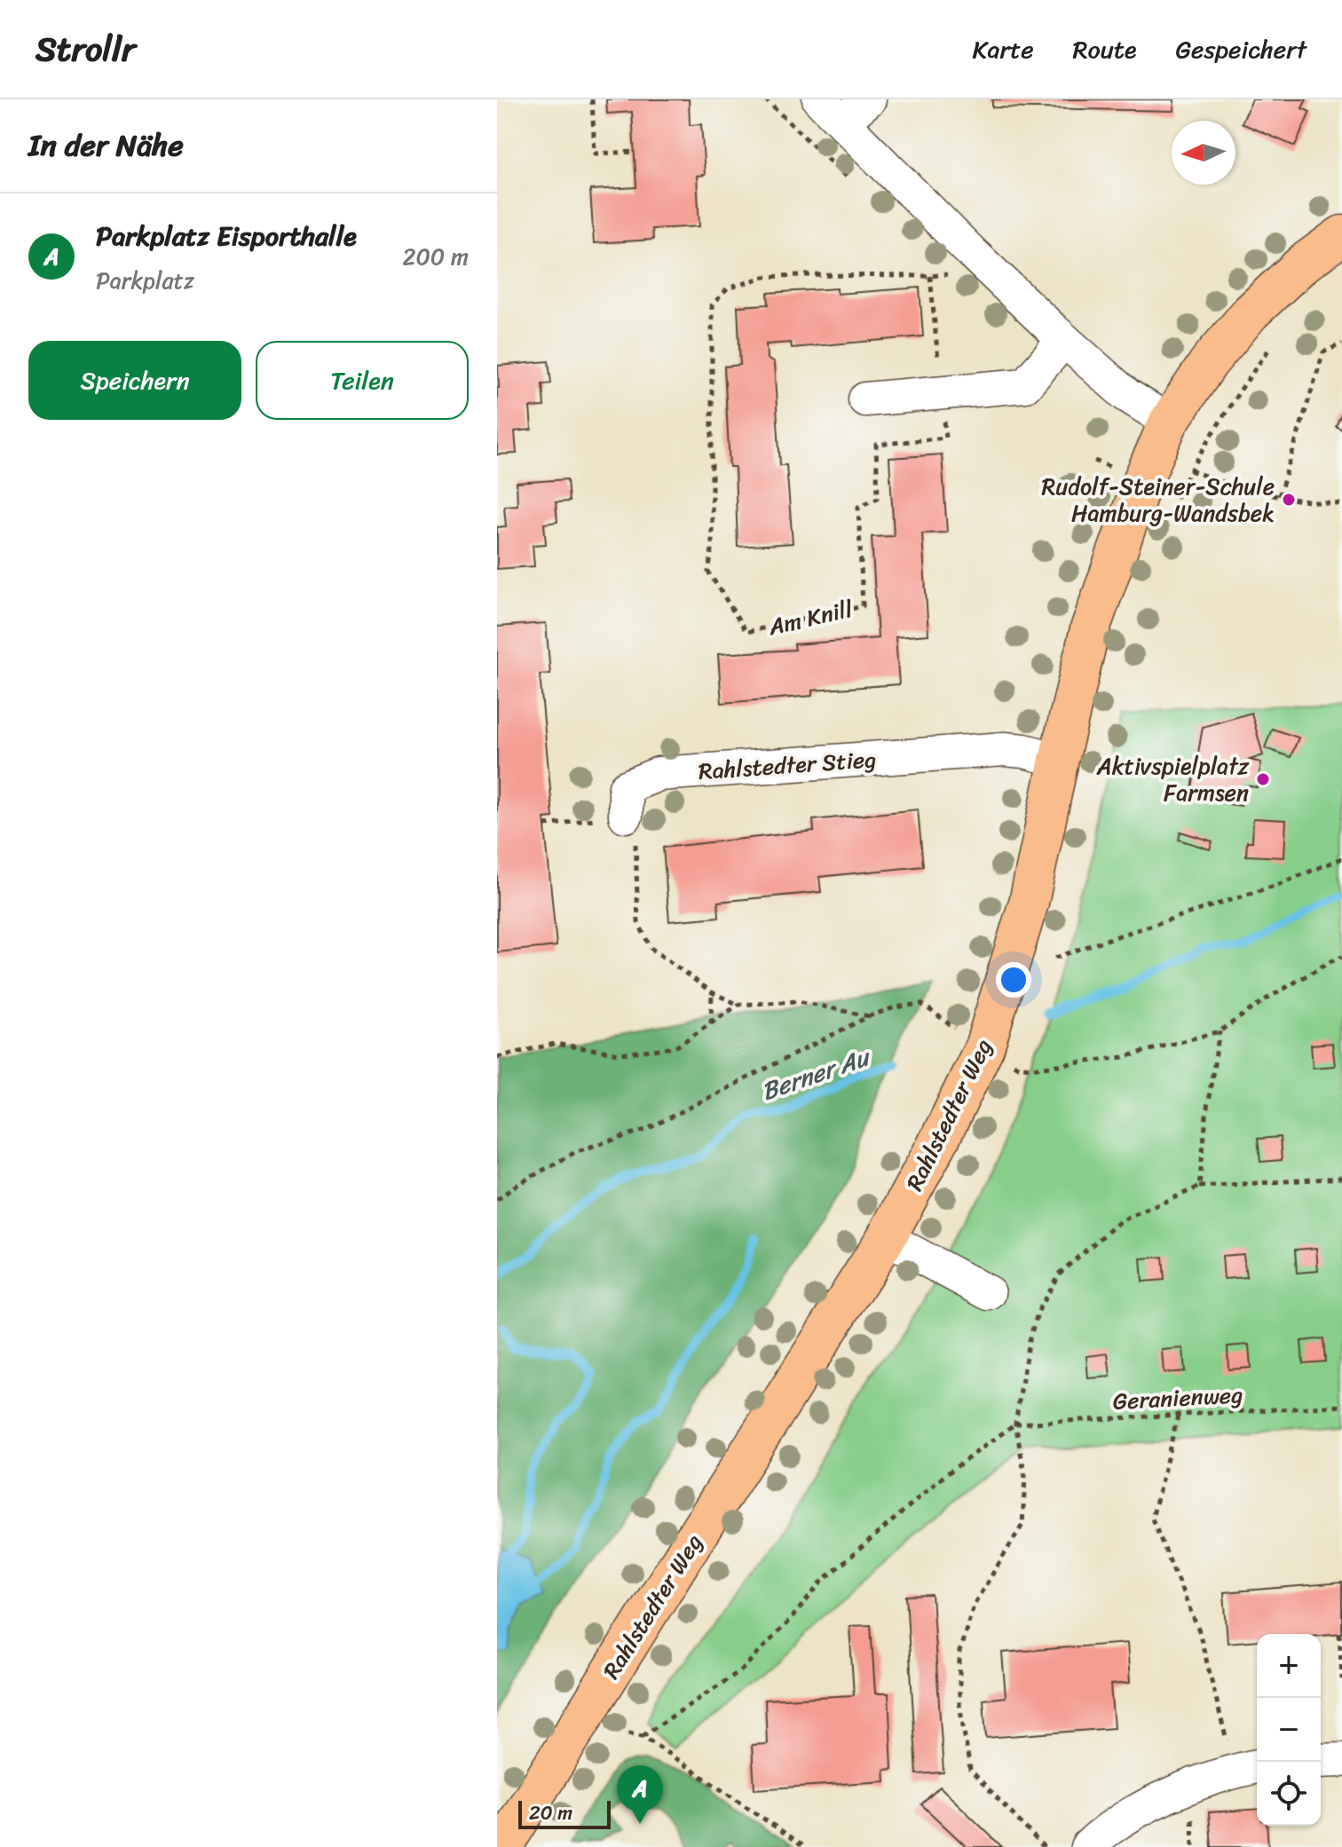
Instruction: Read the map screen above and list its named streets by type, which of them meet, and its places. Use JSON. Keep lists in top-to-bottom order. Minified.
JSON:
{"streets":{"main road":["Rahlstedter Weg"],"street":["Rahlstedter Stieg"],"path":["Am Knill","Geranienweg"]},"crossings":[["Rahlstedter Stieg","Rahlstedter Weg"]],"water":["Berner Au"],"places":["Rudolf-Steiner-Schule Hamburg-Wandsbek","Aktivspielplatz Farmsen"],"scale_bar":"20 m","north":"left","page":{"header":"Strollr","nav":["Karte","Route","Gespeichert"],"heading":"In der Nähe","list":[{"mark":"A","name":"Parkplatz Eisporthalle","note":"Parkplatz","value":"200 m"}],"buttons":["Speichern","Teilen"],"map_buttons":["+","−"],"pins":"A","scale":"20 m"}}
